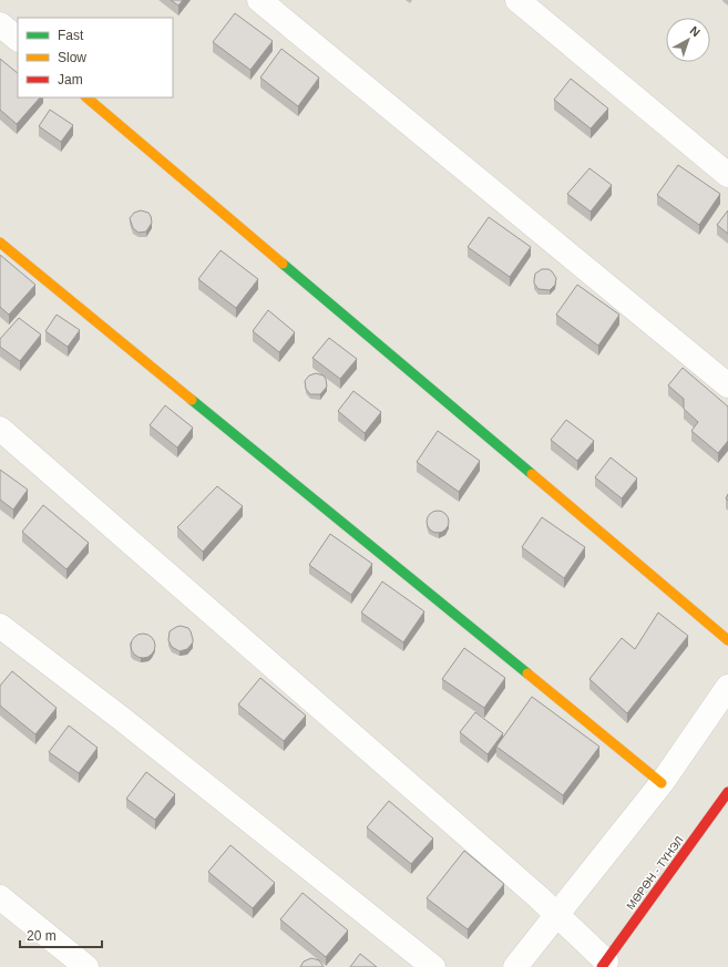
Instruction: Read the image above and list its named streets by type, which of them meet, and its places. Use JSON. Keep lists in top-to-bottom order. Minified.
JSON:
{"streets":{"street":["МӨРӨН - ТҮНЭЛ"]},"legend":["Fast","Slow","Jam"],"scale_bar":"20 m","north":"top right"}
